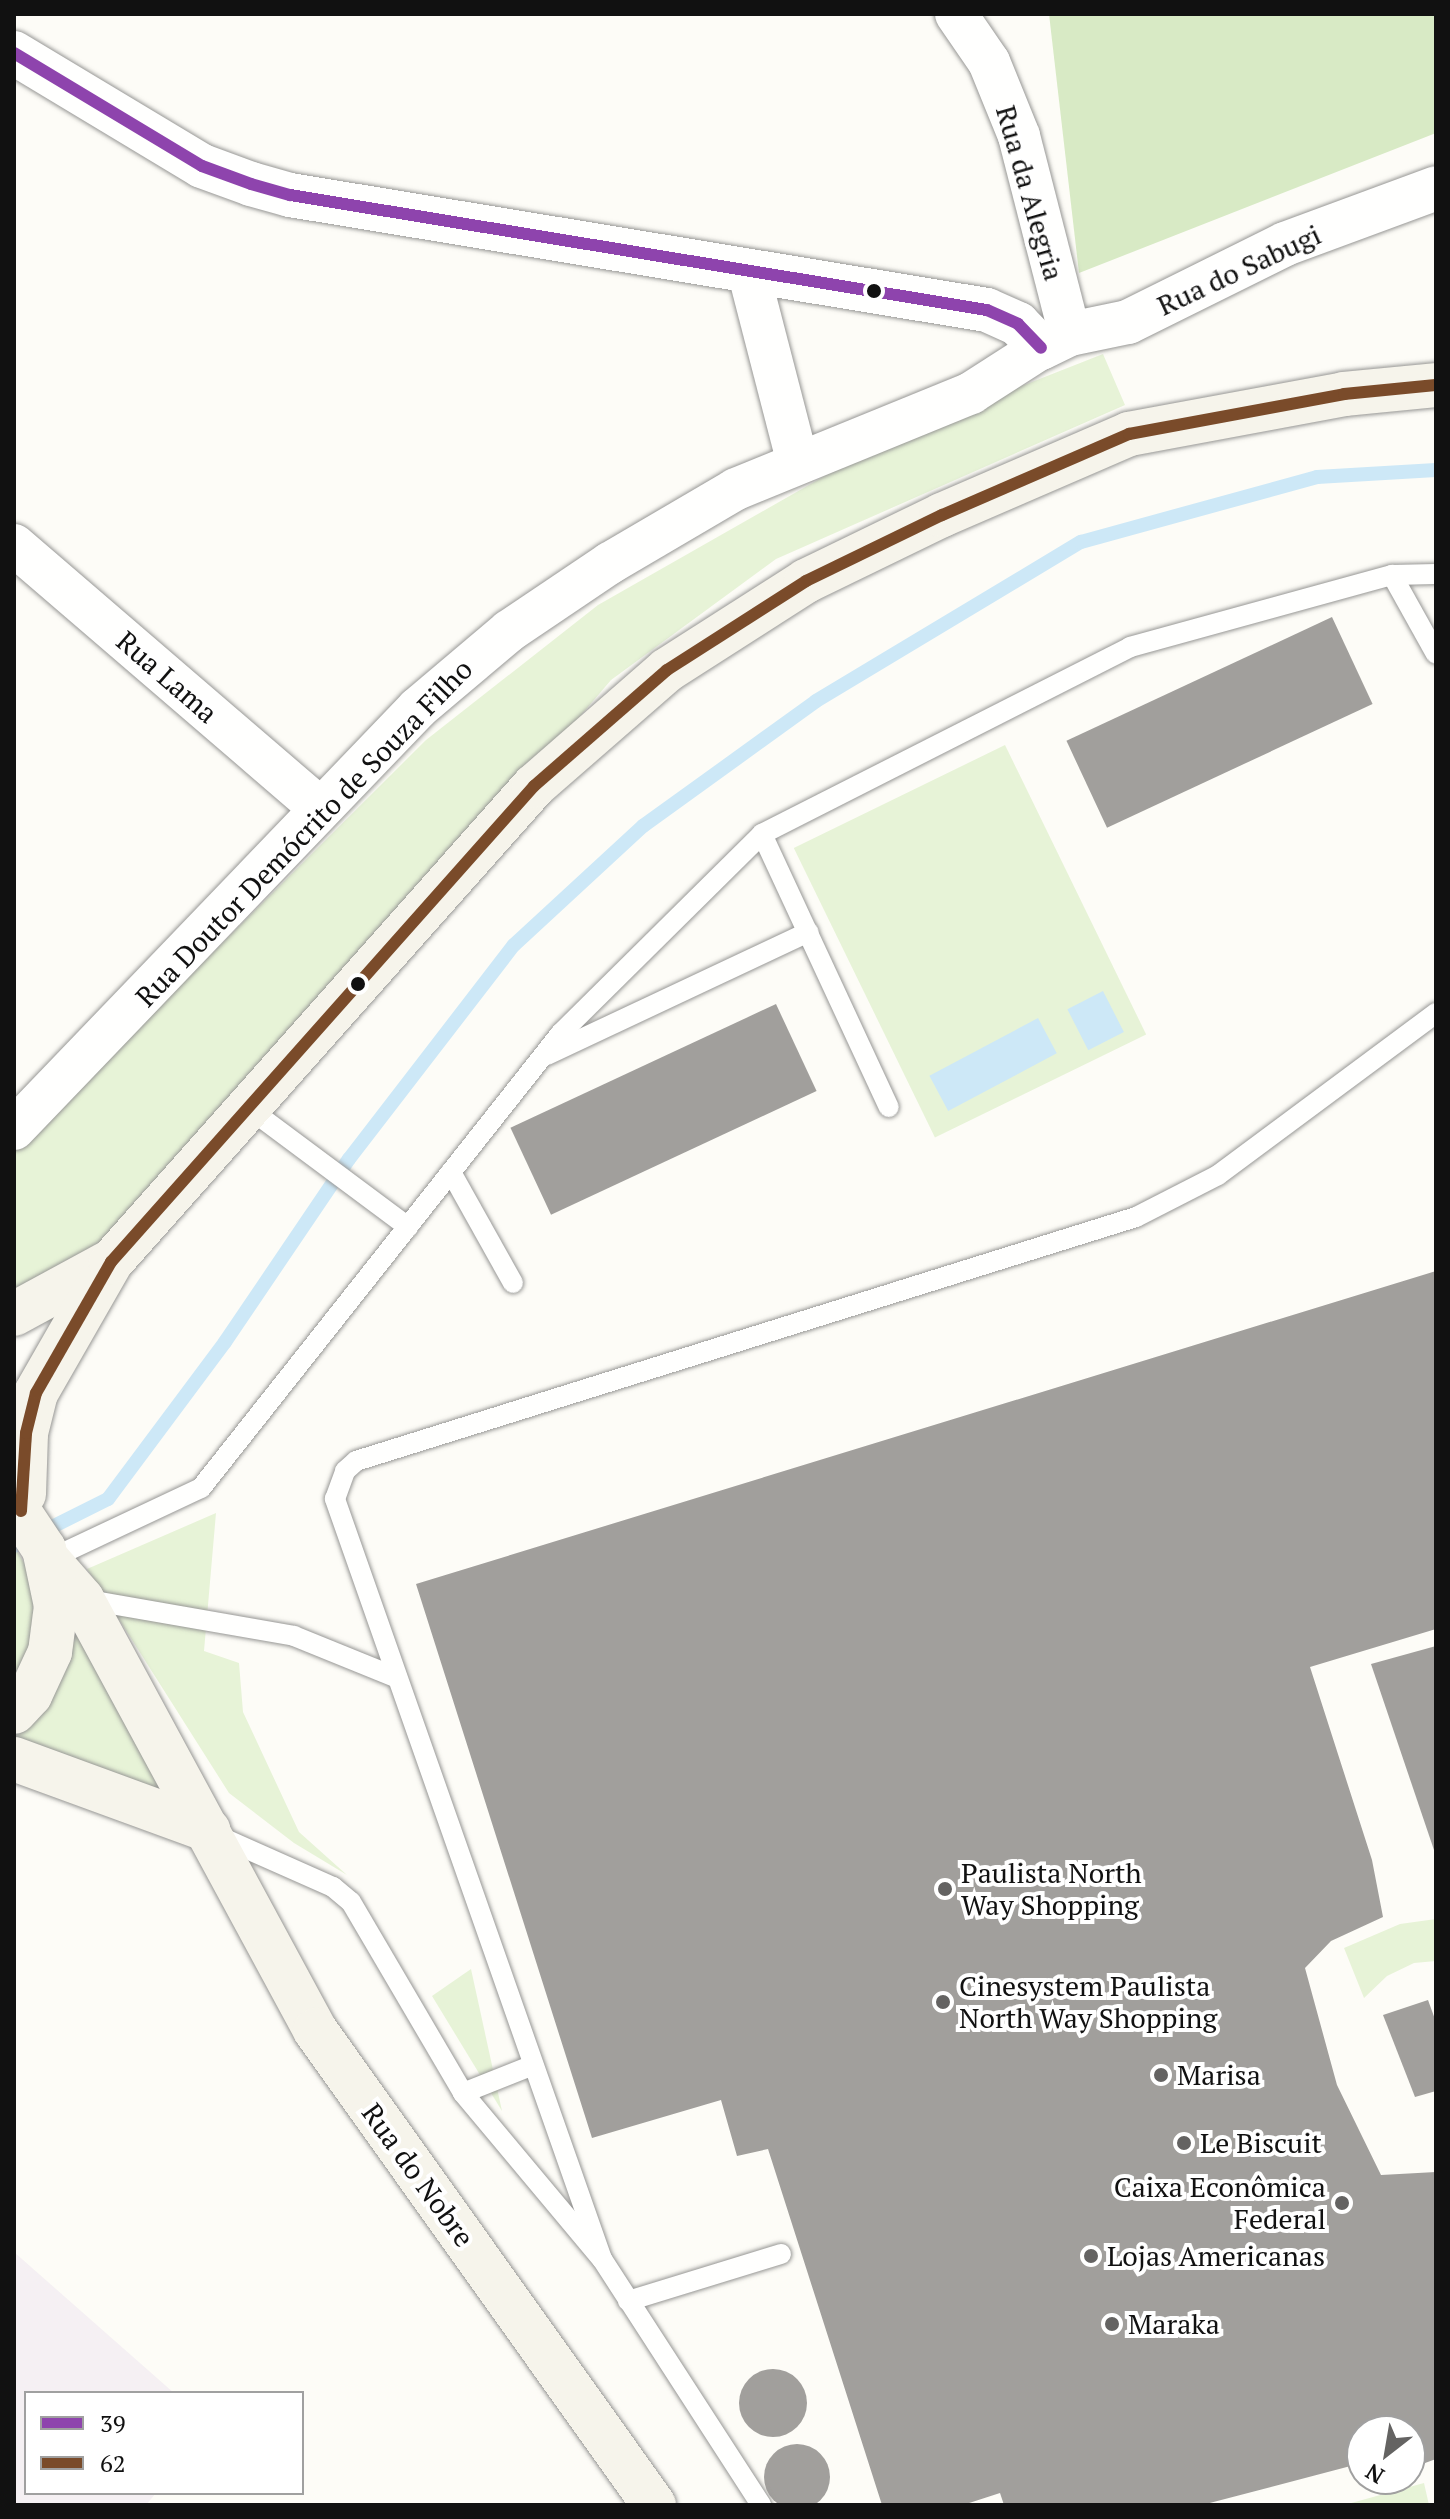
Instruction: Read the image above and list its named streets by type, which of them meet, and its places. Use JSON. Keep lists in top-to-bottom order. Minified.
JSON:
{"streets":{"main road":["Rua do Nobre"],"street":["Rua da Alegria","Rua do Sabugi","Rua Lama","Rua Doutor Demócrito de Souza Filho"]},"crossings":[["Rua da Alegria","Rua do Sabugi"],["Rua da Alegria","Rua Doutor Demócrito de Souza Filho"],["Rua do Sabugi","Rua Doutor Demócrito de Souza Filho"],["Rua Lama","Rua Doutor Demócrito de Souza Filho"]],"places":["Paulista North Way Shopping","Cinesystem Paulista North Way Shopping","Marisa","Le Biscuit","Caixa Econômica Federal","Lojas Americanas","Maraka"],"lines":["transit line 39","transit line 62"],"legend":["39","62"],"north":"bottom left"}
